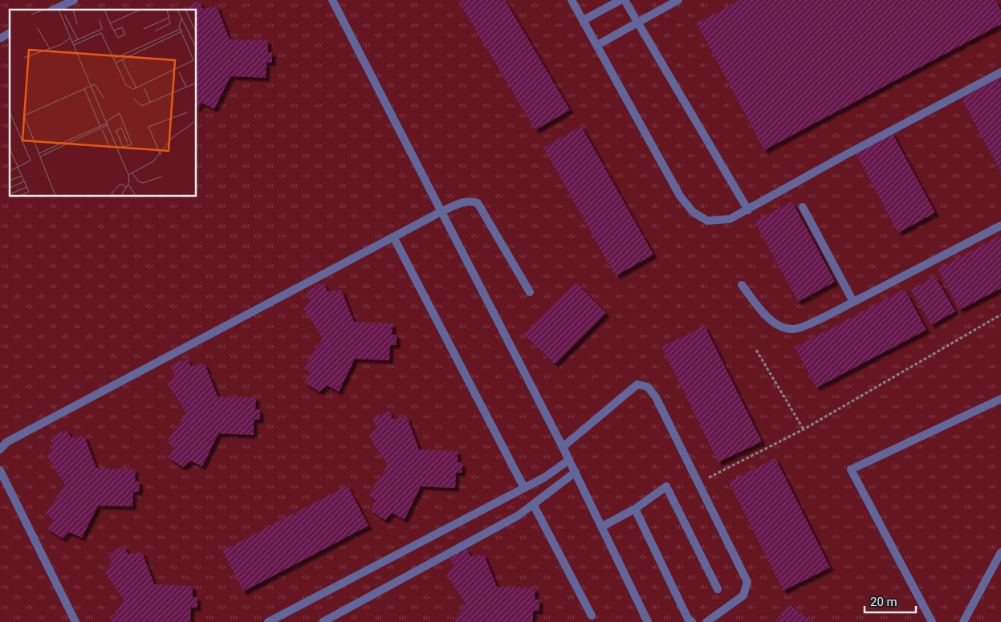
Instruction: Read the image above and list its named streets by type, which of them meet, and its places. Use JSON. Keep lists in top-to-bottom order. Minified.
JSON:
{"scale_bar":"20 m"}
